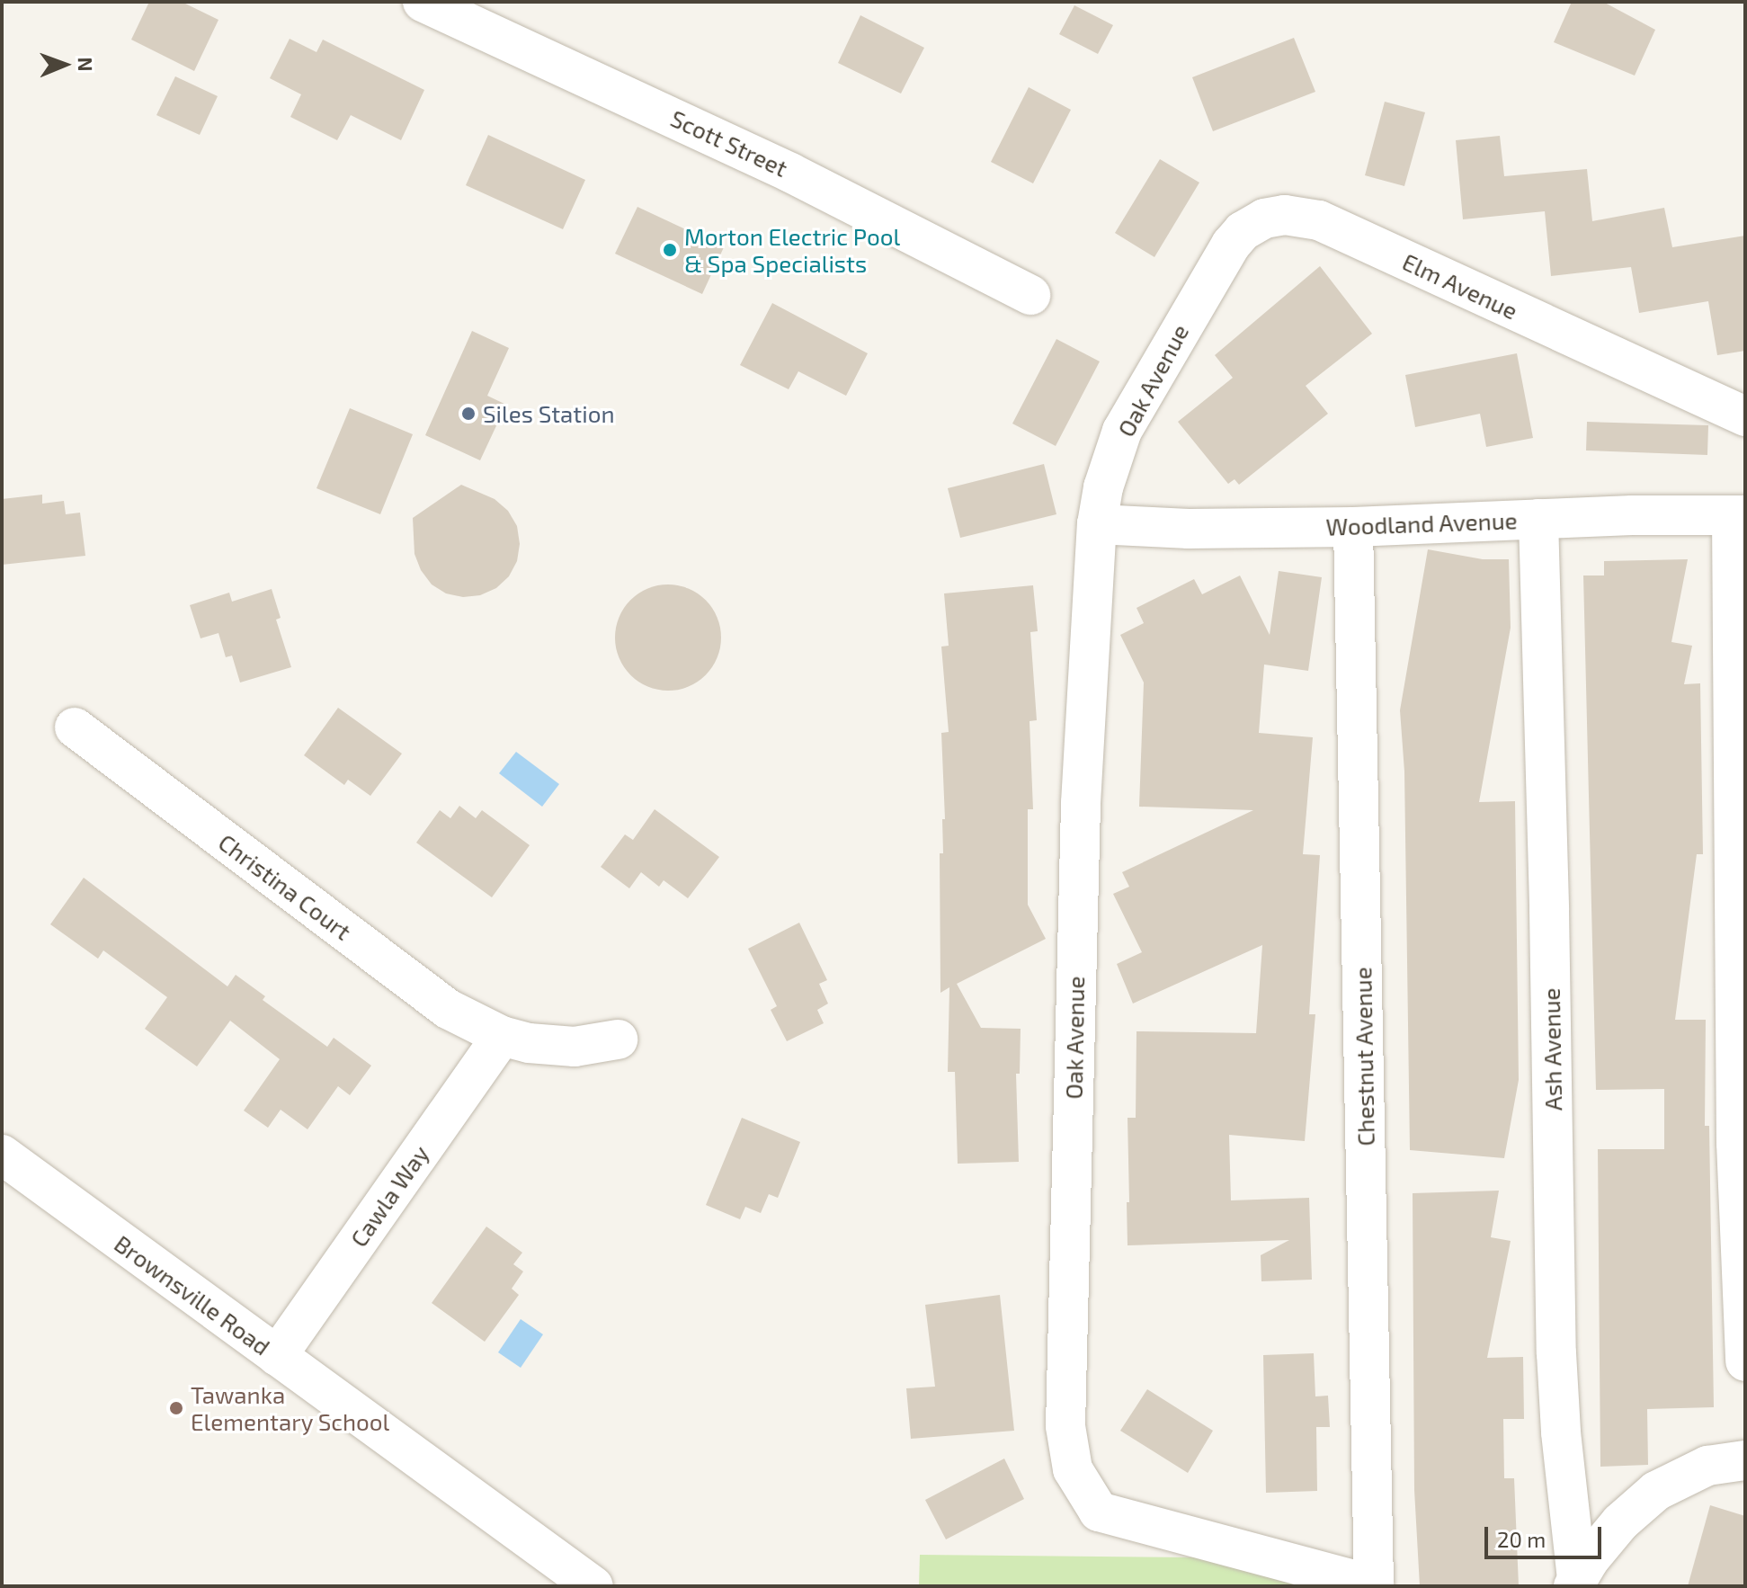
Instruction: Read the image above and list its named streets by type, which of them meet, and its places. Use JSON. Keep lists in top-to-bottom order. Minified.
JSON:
{"streets":{"street":["Scott Street","Elm Avenue","Oak Avenue","Woodland Avenue","Christina Court","Ash Avenue","Chestnut Avenue","Cawla Way","Brownsville Road"]},"crossings":[["Elm Avenue","Oak Avenue"],["Oak Avenue","Woodland Avenue"],["Oak Avenue","Chestnut Avenue"],["Woodland Avenue","Ash Avenue"],["Woodland Avenue","Chestnut Avenue"],["Christina Court","Cawla Way"],["Cawla Way","Brownsville Road"]],"places":["Morton Electric Pool & Spa Specialists","Siles Station","Tawanka Elementary School"],"scale_bar":"20 m","north":"right"}
